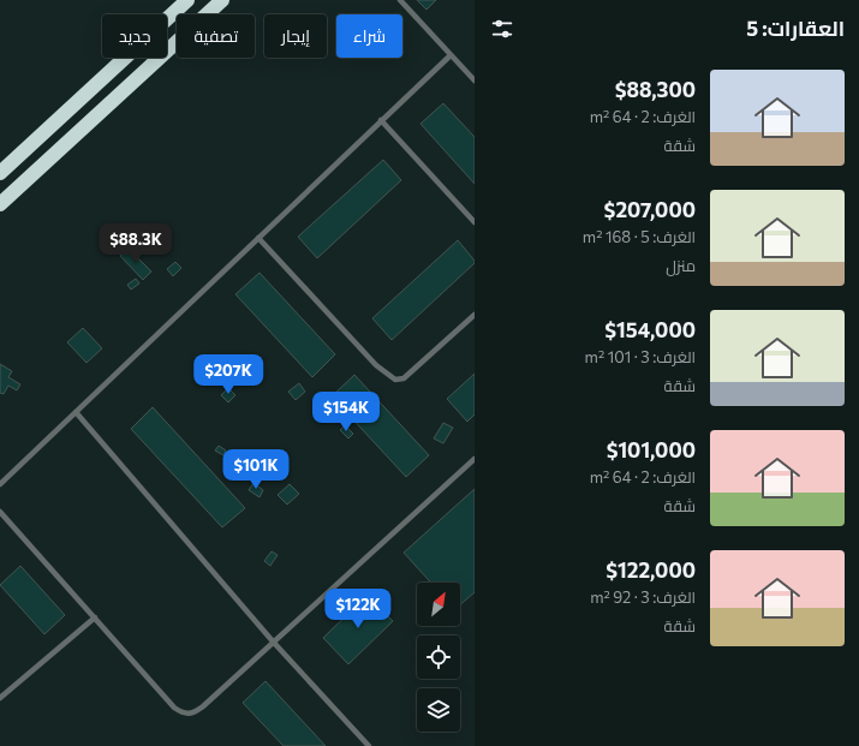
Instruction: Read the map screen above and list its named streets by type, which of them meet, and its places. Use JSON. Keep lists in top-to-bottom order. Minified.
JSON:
{"north":"top right","page":{"heading":"العقارات: 5","chip":["شراء","إيجار","تصفية","جديد"],"list":[{"name":"$88,300","note":"الغرف: 2 · 64 m² · شقة"},{"name":"$207,000","note":"الغرف: 5 · 168 m² · منزل"},{"name":"$154,000","note":"الغرف: 3 · 101 m² · شقة"},{"name":"$101,000","note":"الغرف: 2 · 64 m² · شقة"},{"name":"$122,000","note":"الغرف: 3 · 92 m² · شقة"}],"price":["$88.3K","$207K","$154K","$101K","$122K"]}}
